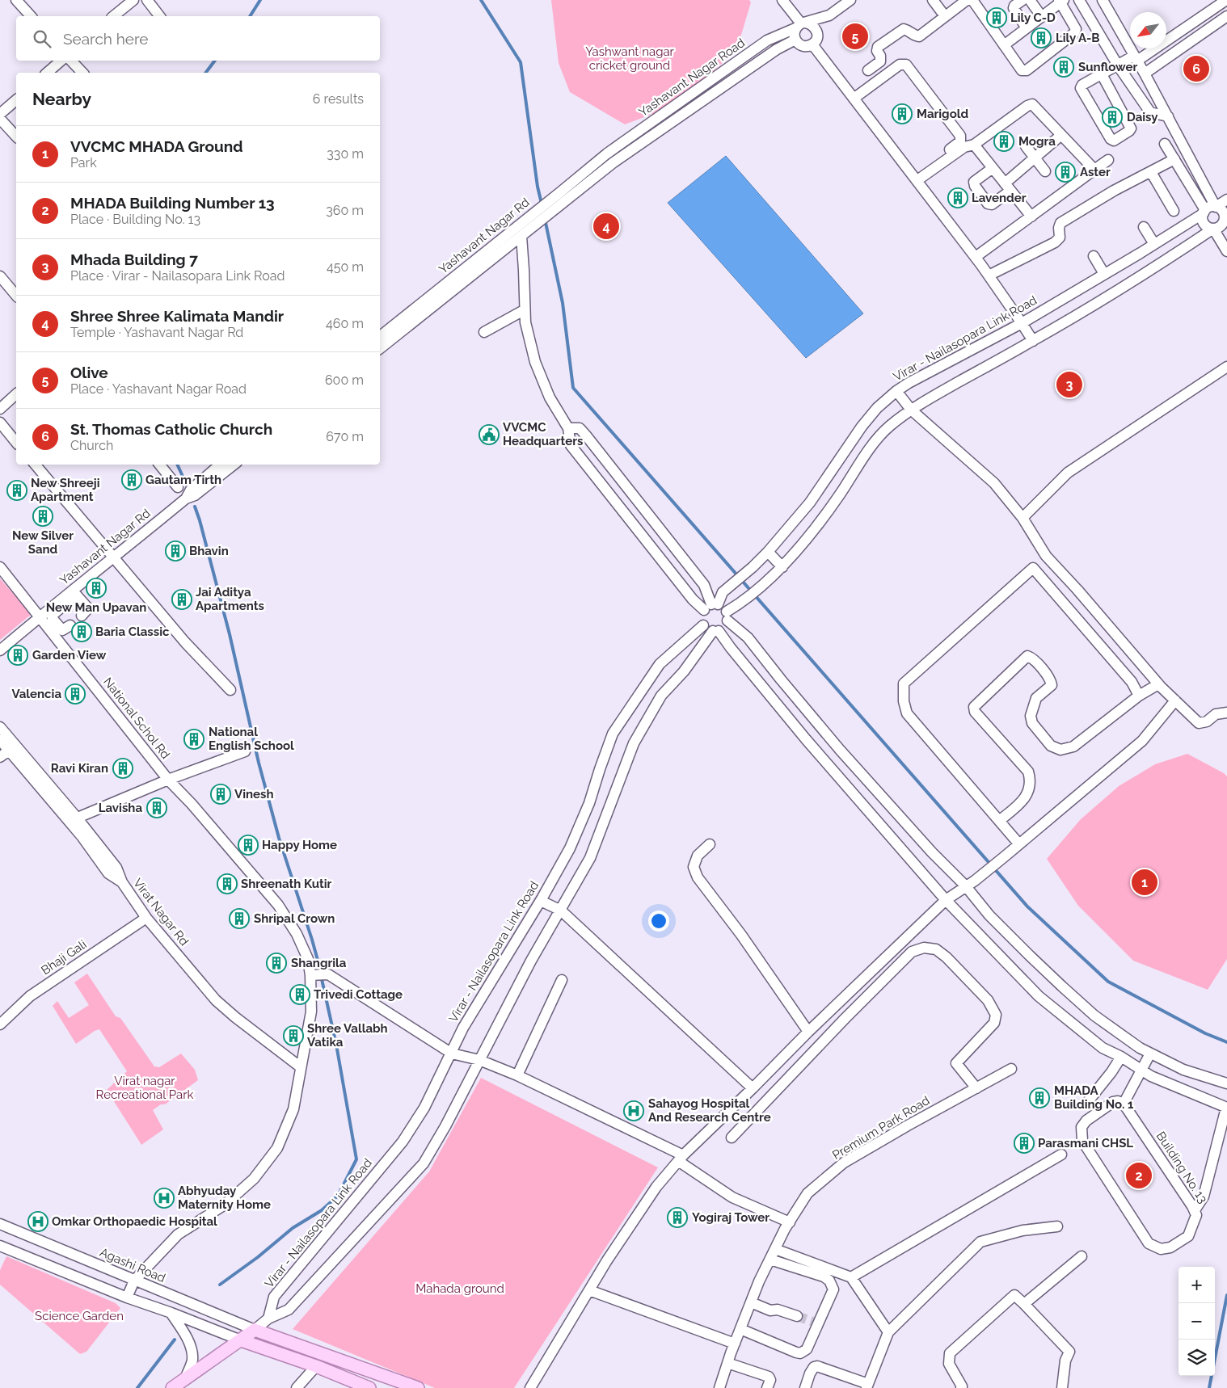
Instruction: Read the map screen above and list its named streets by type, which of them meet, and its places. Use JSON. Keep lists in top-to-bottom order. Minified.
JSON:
{"streets":{"street":["Yashavant Nagar Road","Yashavant Nagar Rd","Virar - Nailasopara Link Road","National Schol Rd","Virat Nagar Rd","Bhaji Gali","Premium Park Road","Building No. 13","Agashi Road"]},"crossings":[["Yashavant Nagar Road","Yashavant Nagar Rd"],["Yashavant Nagar Rd","National Schol Rd"],["National Schol Rd","Virat Nagar Rd"],["National Schol Rd","Agashi Road"],["Virat Nagar Rd","Bhaji Gali"]],"parks":["Yashwant nagar cricket ground","Virat nagar Recreational Park","Mahada ground","Science Garden"],"places":{"building":["Lily C-D","Lily A-B","Sunflower","Marigold","Daisy","Mogra","Aster","Lavender","Gautam Tirth","New Shreeji Apartment","New Silver Sand","Bhavin","New Man Upavan","Jai Aditya Apartments","Baria Classic","Garden View","Valencia","National English School","Ravi Kiran","Vinesh","Lavisha","Happy Home","Shreenath Kutir","Shripal Crown","Shangrila","Trivedi Cottage","Shree Vallabh Vatika","MHADA Building No. 1","Parasmani CHSL","Yogiraj Tower"],"public building":["VVCMC Headquarters"],"hospital":["Sahayog Hospital And Research Centre","Abhyuday Maternity Home","Omkar Orthopaedic Hospital"]},"north":"bottom left","page":{"search":"Search here","pins":["5","6","4","3","1","2"],"heading":["Nearby","6 results"],"list":[{"mark":"1","name":"VVCMC MHADA Ground","note":"Park","value":"330 m"},{"mark":"2","name":"MHADA Building Number 13","note":"Place · Building No. 13","value":"360 m"},{"mark":"3","name":"Mhada Building 7","note":"Place · Virar - Nailasopara Link Road","value":"450 m"},{"mark":"4","name":"Shree Shree Kalimata Mandir","note":"Temple · Yashavant Nagar Rd","value":"460 m"},{"mark":"5","name":"Olive","note":"Place · Yashavant Nagar Road","value":"600 m"},{"mark":"6","name":"St. Thomas Catholic Church","note":"Church","value":"670 m"}],"map_buttons":["+","−"]}}
